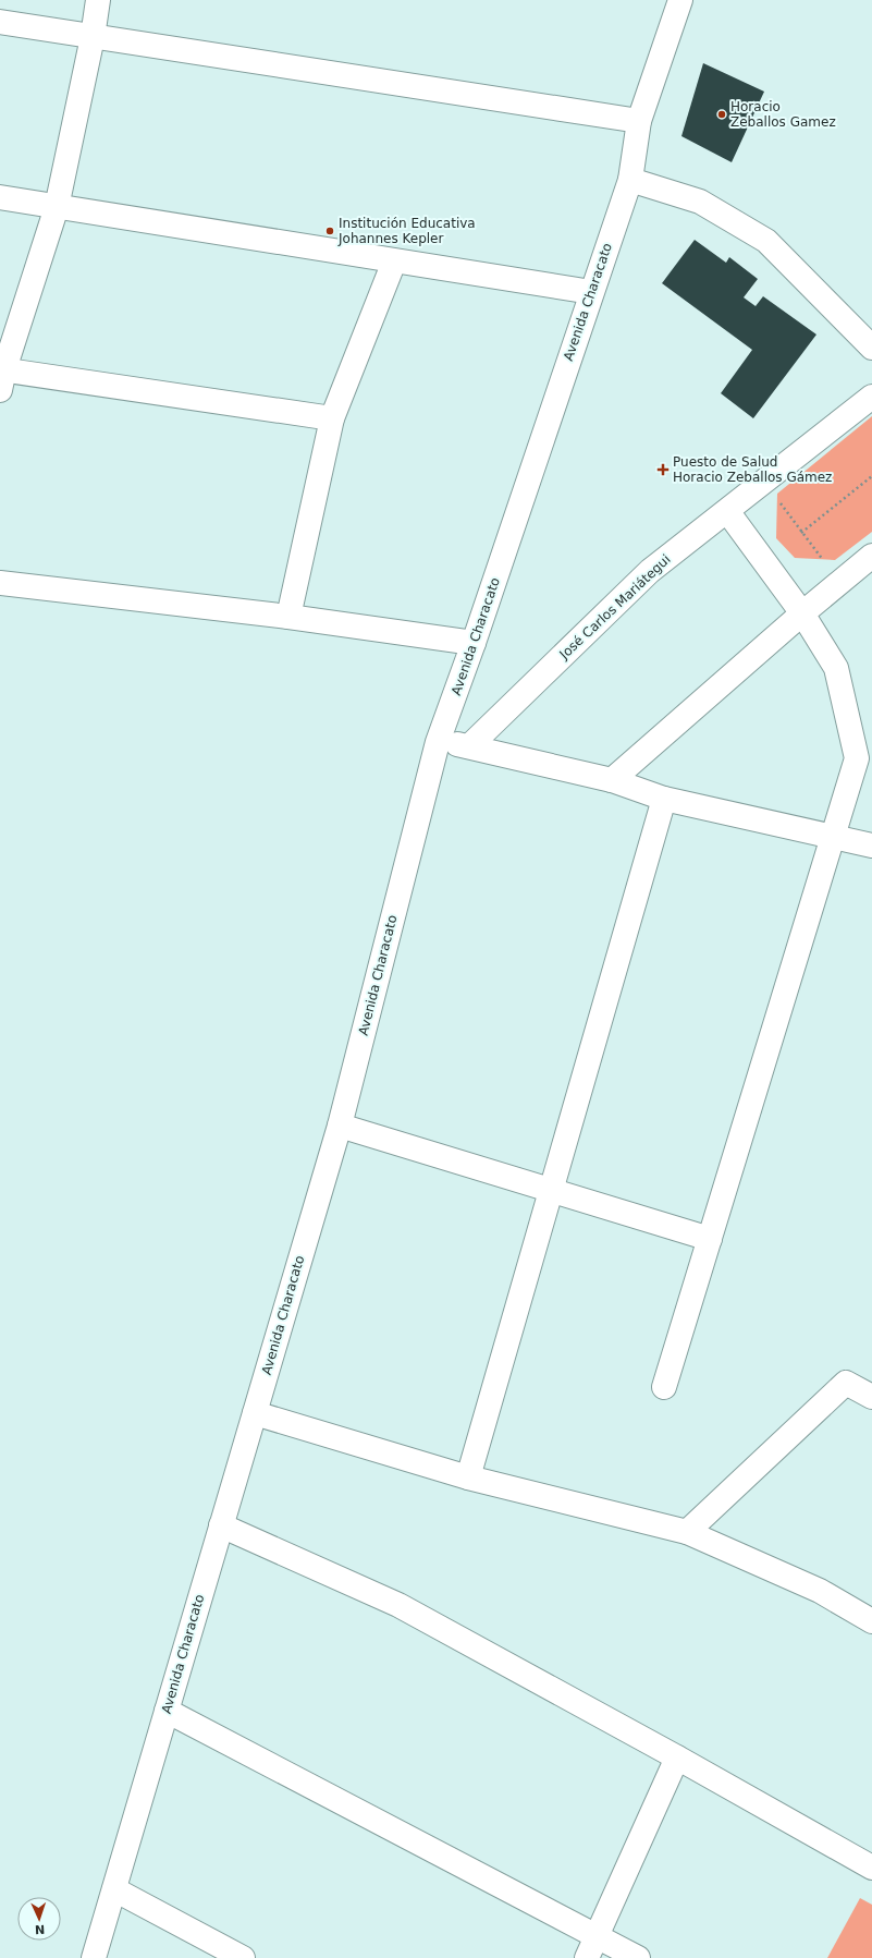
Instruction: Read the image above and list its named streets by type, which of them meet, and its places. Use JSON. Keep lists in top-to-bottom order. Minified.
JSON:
{"streets":{"street":["Avenida Characato","José Carlos Mariátegui"]},"places":{"other":["Horacio Zeballos Gamez","Institución Educativa Johannes Kepler"],"health":["Puesto de Salud Horacio Zeballos Gámez"]},"north":"bottom"}
